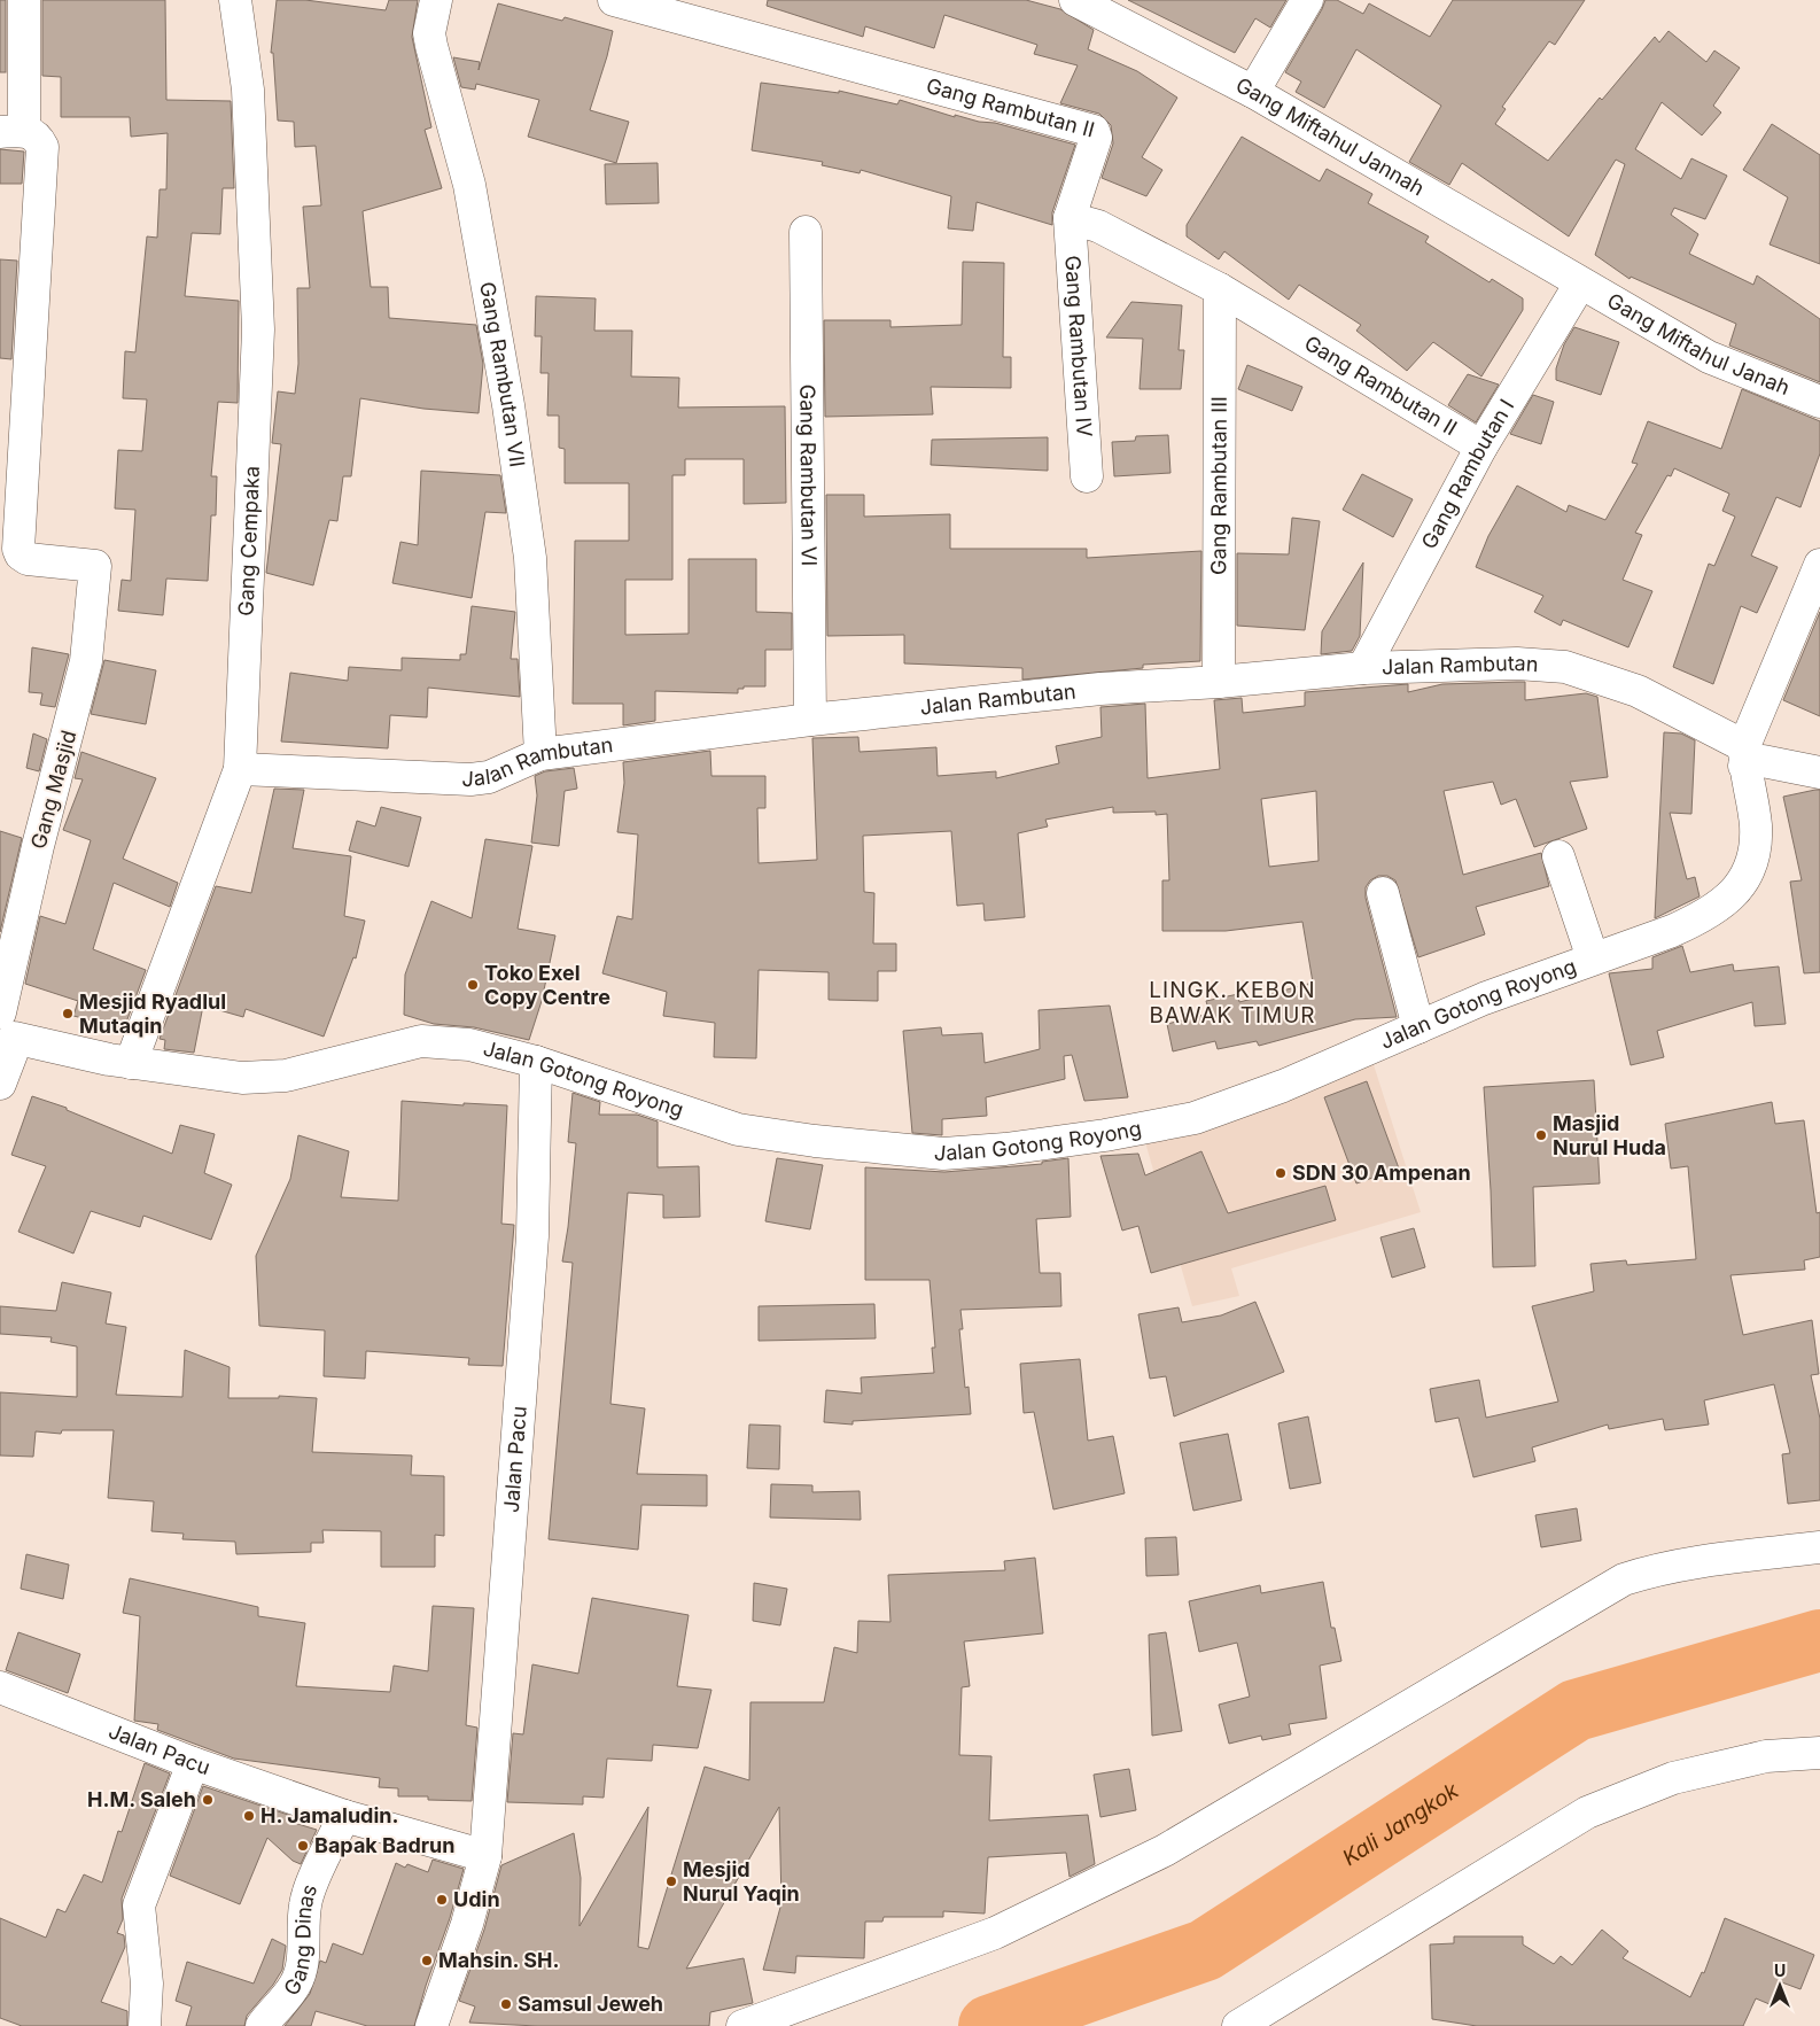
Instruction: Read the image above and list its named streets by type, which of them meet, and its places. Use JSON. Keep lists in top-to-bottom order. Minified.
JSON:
{"streets":{"street":["Gang Rambutan II","Gang Miftahul Jannah","Gang Miftahul Janah","Gang Rambutan IV","Gang Rambutan VII","Gang Rambutan I","Gang Rambutan VI","Gang Rambutan III","Gang Cempaka","Jalan Rambutan","Gang Masjid","Jalan Gotong Royong","Jalan Pacu","Gang Dinas"]},"crossings":[["Gang Rambutan II","Gang Rambutan IV"],["Gang Rambutan II","Gang Rambutan I"],["Gang Rambutan II","Gang Rambutan III"],["Gang Miftahul Jannah","Gang Miftahul Janah"],["Gang Miftahul Jannah","Gang Rambutan I"],["Gang Miftahul Janah","Gang Rambutan I"],["Gang Rambutan VII","Jalan Rambutan"],["Gang Rambutan I","Jalan Rambutan"],["Gang Rambutan VI","Jalan Rambutan"],["Gang Rambutan III","Jalan Rambutan"],["Gang Cempaka","Jalan Rambutan"],["Gang Cempaka","Jalan Gotong Royong"],["Jalan Rambutan","Jalan Gotong Royong"],["Gang Masjid","Jalan Gotong Royong"],["Jalan Gotong Royong","Jalan Pacu"],["Jalan Pacu","Gang Dinas"]],"districts":["LINGK. KEBON BAWAK TIMUR"],"water":["Kali Jangkok"],"places":["Toko Exel Copy Centre","Mesjid Ryadlul Mutaqin","Masjid Nurul Huda","SDN 30 Ampenan","H.M. Saleh","H. Jamaludin.","Bapak Badrun","Mesjid Nurul Yaqin","Udin","Mahsin. SH.","Samsul Jeweh"],"north":"top"}
